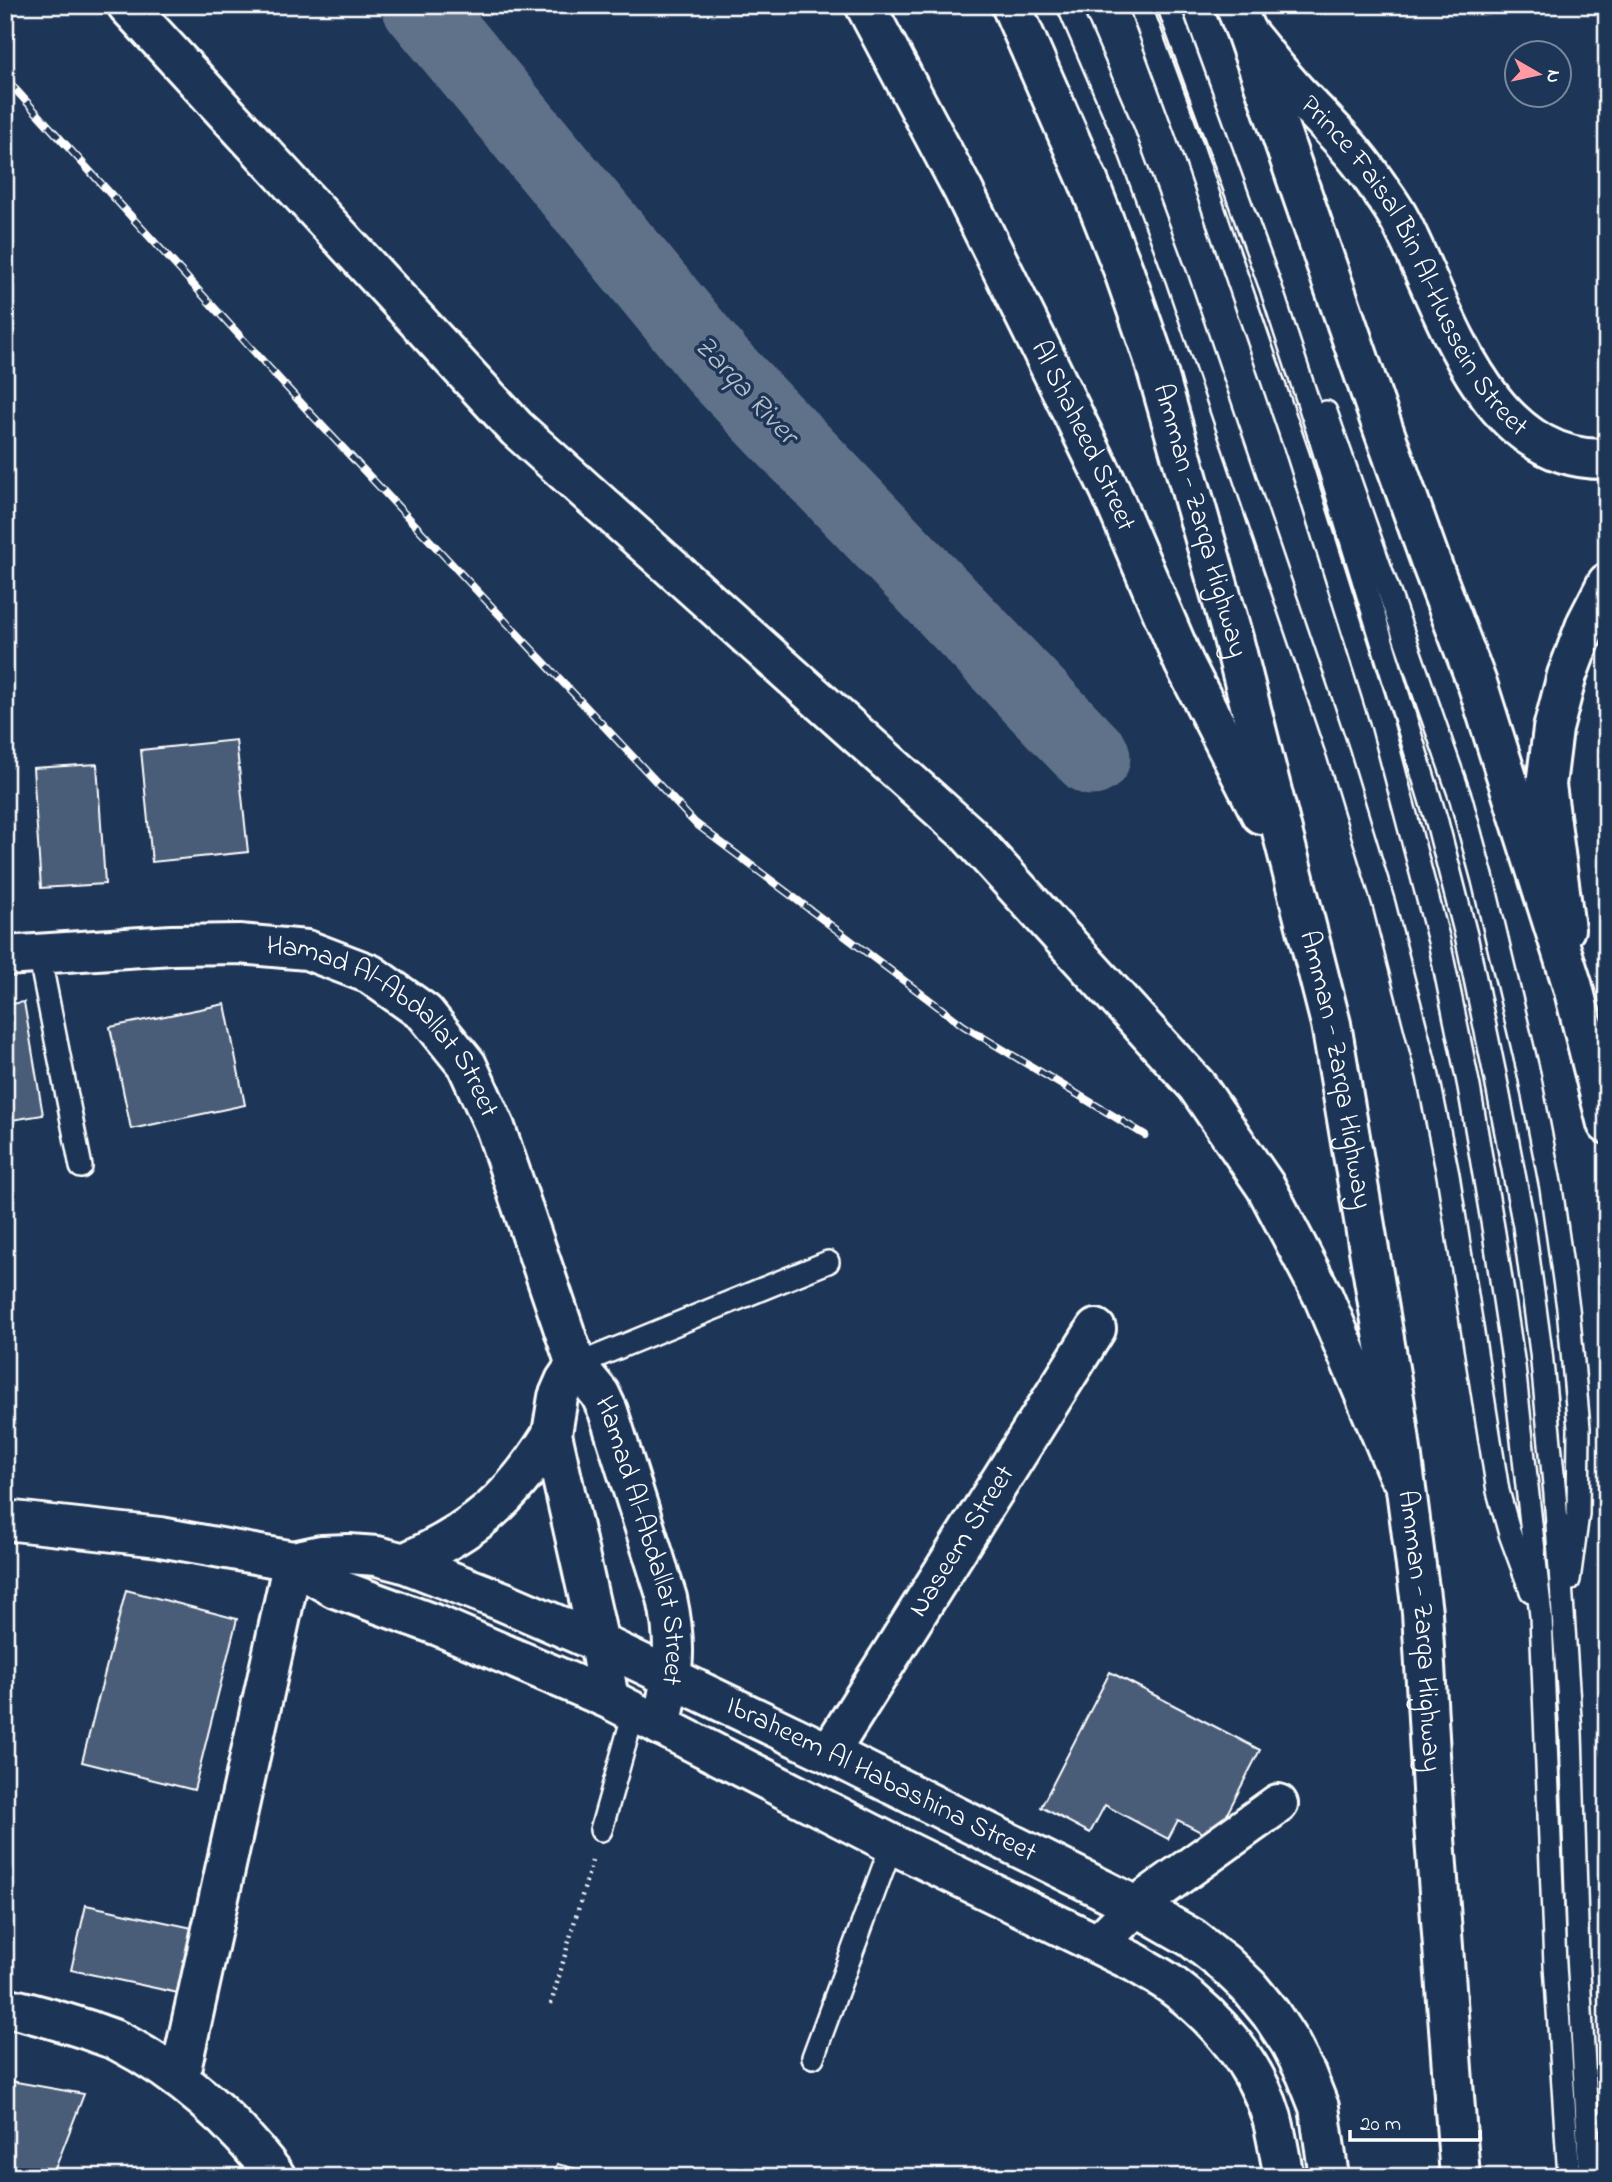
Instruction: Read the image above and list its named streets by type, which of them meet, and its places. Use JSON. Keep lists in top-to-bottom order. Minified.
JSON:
{"streets":{"main road":["Prince Faisal Bin Al-Hussein Street","Al Shaheed Street","Amman - Zarqa Highway","Hamad Al-Abdallat Street","Naseem Street","Ibraheem Al Habashina Street"]},"crossings":[["Al Shaheed Street","Amman - Zarqa Highway"],["Hamad Al-Abdallat Street","Ibraheem Al Habashina Street"],["Naseem Street","Ibraheem Al Habashina Street"]],"water":["Zarqa River"],"scale_bar":"20 m","north":"right"}
